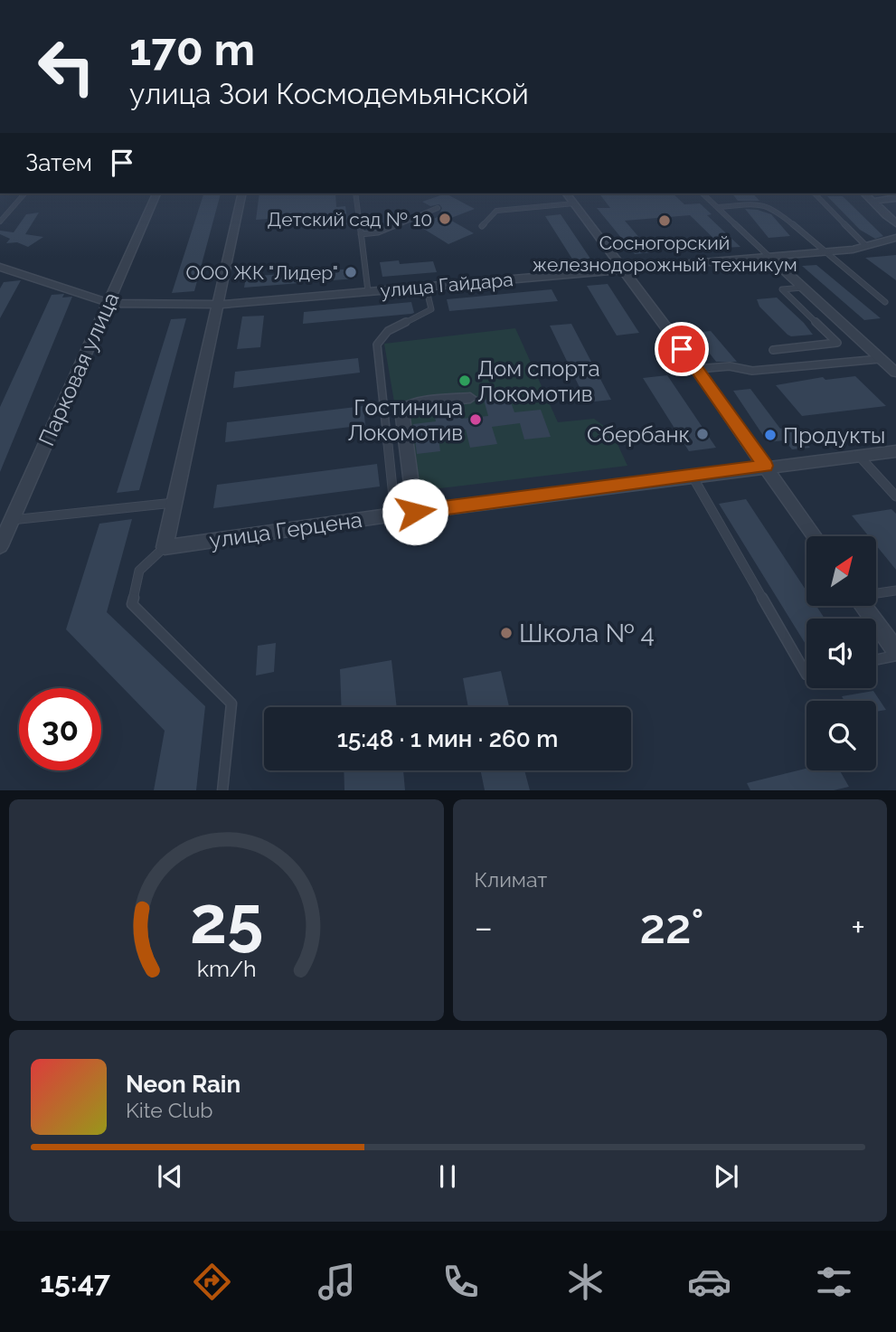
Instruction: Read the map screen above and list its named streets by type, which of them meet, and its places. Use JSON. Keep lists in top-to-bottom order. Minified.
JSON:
{"streets":{"street":["улица Гайдара","Парковая улица","улица Герцена"]},"crossings":[["улица Гайдара","Парковая улица"]],"places":["Детский сад № 10","Сосногорский железнодорожный техникум","ООО ЖК \"Лидер\"","Дом спорта Локомотив","Гостиница Локомотив","Сбербанк","Продукты","Школа № 4"],"north":"top right","page":{"turn":["170 m","улица Зои Космодемьянской"],"then":"Затем","limit":"30","trip":"15:48 · 1 мин · 260 m","tile":"Климат","heat":["−","22°","+"],"song":["Neon Rain","Kite Club"],"tabs":"15:47","gauge":["25","km/h"]}}
